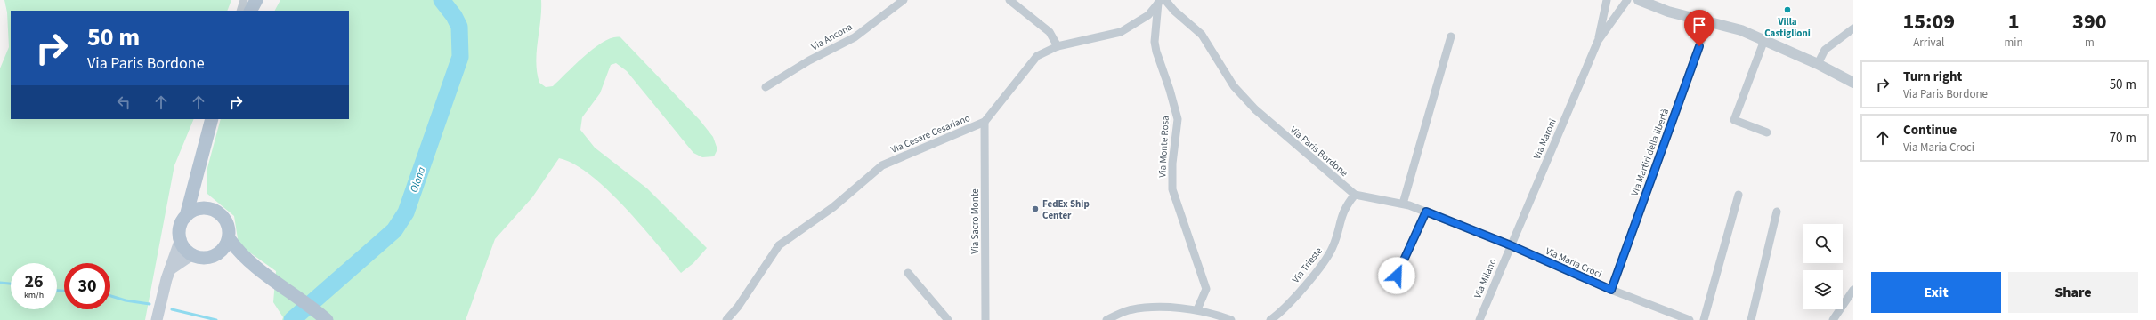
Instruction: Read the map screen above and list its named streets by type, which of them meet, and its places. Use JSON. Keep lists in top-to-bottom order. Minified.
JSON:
{"streets":{"street":["Via Ancona","Via Cesare Cesariano","Via Maroni","Via Monte Rosa","Via Paris Bordone","Via Martiri della libertà","Via Sacro Monte","Via Maria Croci","Via Trieste","Via Milano"]},"crossings":[["Via Cesare Cesariano","Via Monte Rosa"],["Via Cesare Cesariano","Via Paris Bordone"],["Via Cesare Cesariano","Via Sacro Monte"],["Via Maroni","Via Paris Bordone"],["Via Maroni","Via Maria Croci"],["Via Maroni","Via Milano"],["Via Monte Rosa","Via Paris Bordone"],["Via Paris Bordone","Via Maria Croci"],["Via Paris Bordone","Via Trieste"],["Via Paris Bordone","Via Milano"],["Via Martiri della libertà","Via Maria Croci"],["Via Maria Croci","Via Milano"]],"water":["Olona"],"places":["Villa Castiglioni","FedEx Ship Center"],"page":{"eta":["15:09","Arrival","1","min","390","m"],"turn":["50 m","Via Paris Bordone"],"list":[{"name":"Turn right","note":"Via Paris Bordone","value":"50 m"},{"name":"Continue","note":"Via Maria Croci","value":"70 m"}],"speed":"26 km/h","limit":"30","buttons":["Exit","Share"]}}
